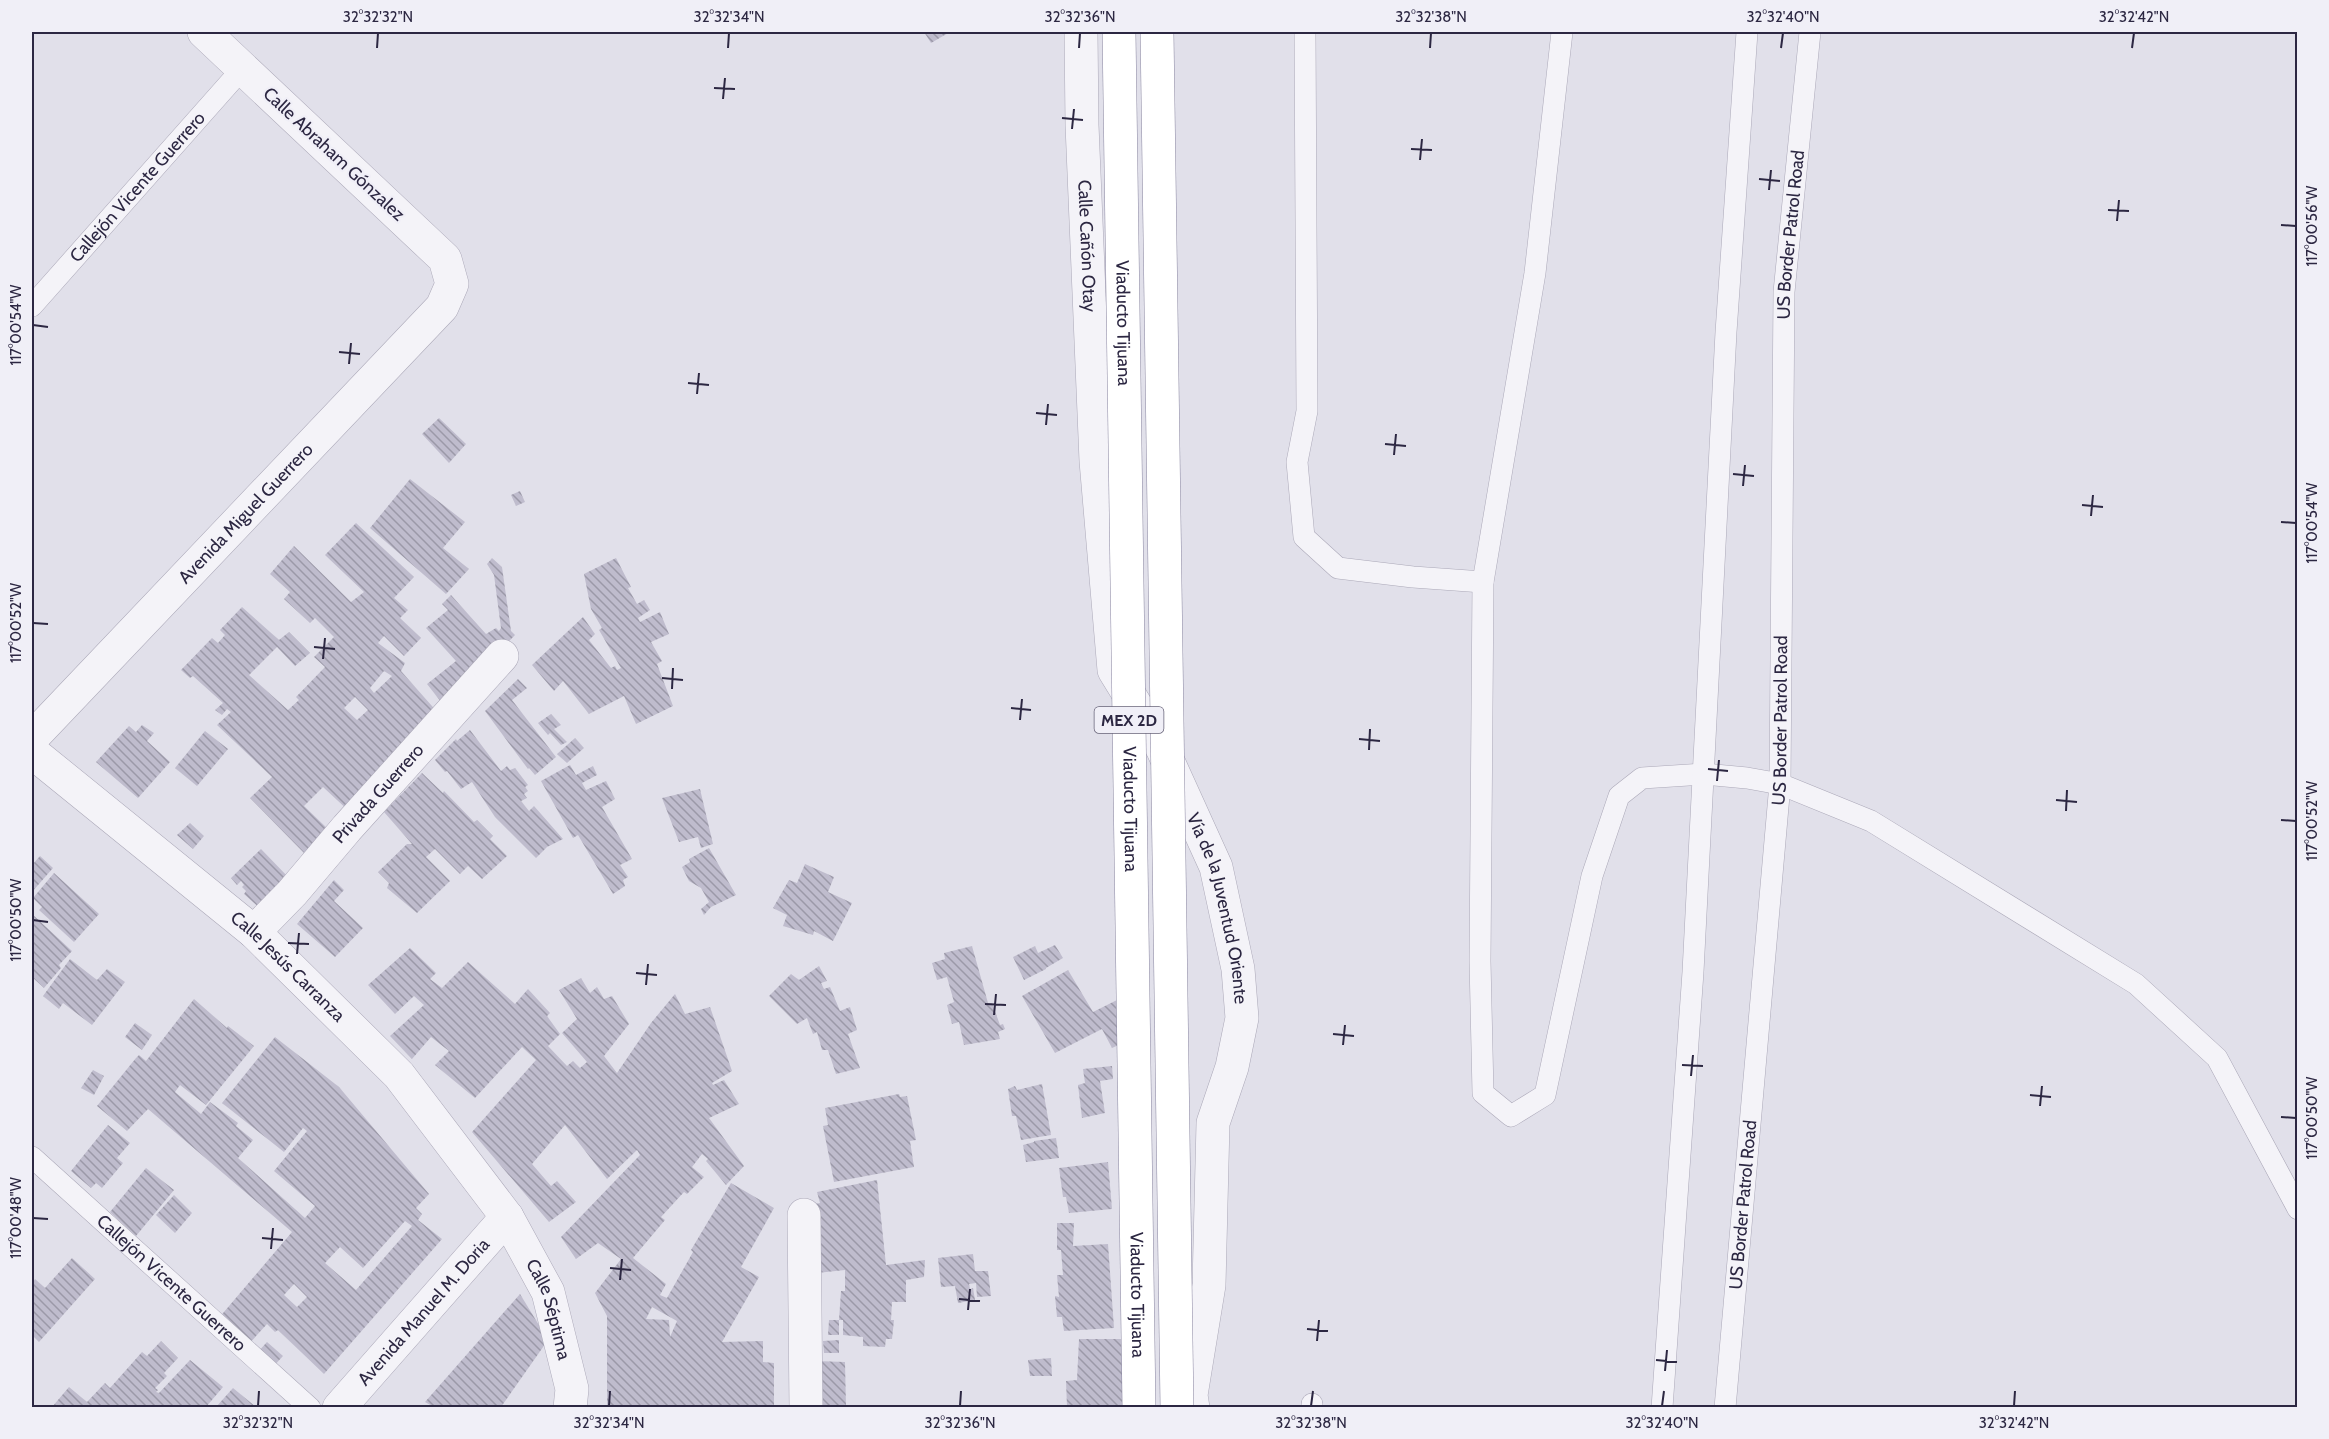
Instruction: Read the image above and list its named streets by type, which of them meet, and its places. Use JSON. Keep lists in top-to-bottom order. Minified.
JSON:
{"streets":{"highway":["Viaducto Tijuana","MEX 2D"],"street":["Calle Abraham Gónzalez","Calle Cañón Otay","Avenida Miguel Guerrero","Privada Guerrero","Vía de la Juventud Oriente","Calle Jesús Carranza","Calle Séptima","Avenida Manuel M. Doria"],"lane":["Callejón Vicente Guerrero","US Border Patrol Road"]},"crossings":[["Calle Abraham Gónzalez","Callejón Vicente Guerrero"],["Calle Abraham Gónzalez","Avenida Miguel Guerrero"],["Calle Cañón Otay","Vía de la Juventud Oriente"],["Privada Guerrero","Calle Jesús Carranza"],["Calle Jesús Carranza","Calle Séptima"],["Calle Jesús Carranza","Avenida Manuel M. Doria"],["Calle Séptima","Avenida Manuel M. Doria"]],"coordinates":["32°32'32\"N","32°32'34\"N","32°32'36\"N","32°32'38\"N","32°32'40\"N","32°32'42\"N","117°00'56\"W","117°00'54\"W","117°00'52\"W","117°00'50\"W","117°00'48\"W"]}
